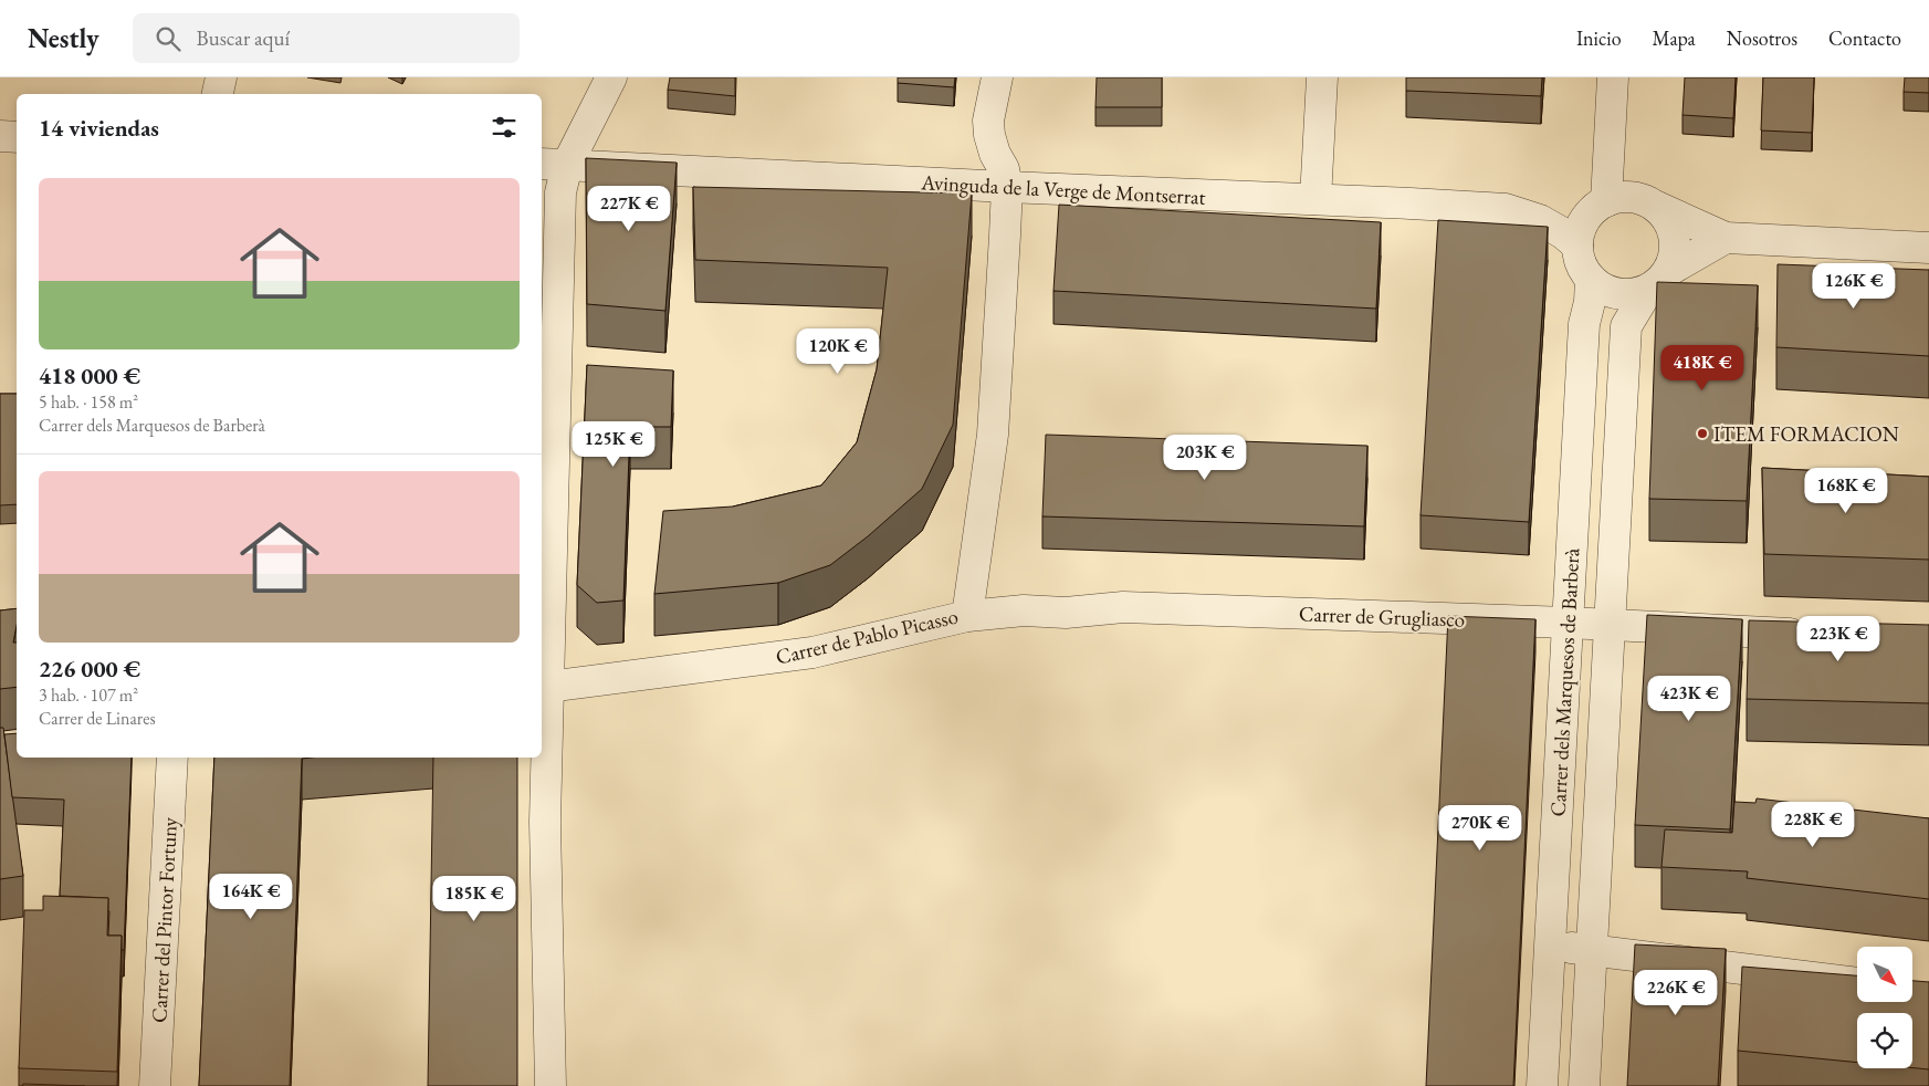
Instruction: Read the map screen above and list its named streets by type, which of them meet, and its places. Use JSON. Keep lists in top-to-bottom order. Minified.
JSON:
{"streets":{"street":["Avinguda de la Verge de Montserrat","Carrer de Grugliasco","Carrer de Pablo Picasso","Carrer dels Marquesos de Barberà","Carrer del Pintor Fortuny"]},"crossings":[["Avinguda de la Verge de Montserrat","Carrer de Pablo Picasso"],["Avinguda de la Verge de Montserrat","Carrer dels Marquesos de Barberà"],["Carrer de Grugliasco","Carrer de Pablo Picasso"],["Carrer de Grugliasco","Carrer dels Marquesos de Barberà"]],"places":["ITEM FORMACION"],"north":"bottom right","page":{"header":"Nestly","search":"Buscar aquí","nav":["Inicio","Mapa","Nosotros","Contacto"],"heading":"14 viviendas","list":[{"name":"418 000 €","note":"5 hab. · 158 m² · Carrer dels Marquesos de Barberà"},{"name":"226 000 €","note":"3 hab. · 107 m² · Carrer de Linares"}],"price":["227K €","126K €","120K €","418K €","125K €","203K €","168K €","223K €","423K €","228K €","270K €","164K €","185K €","226K €"]}}
